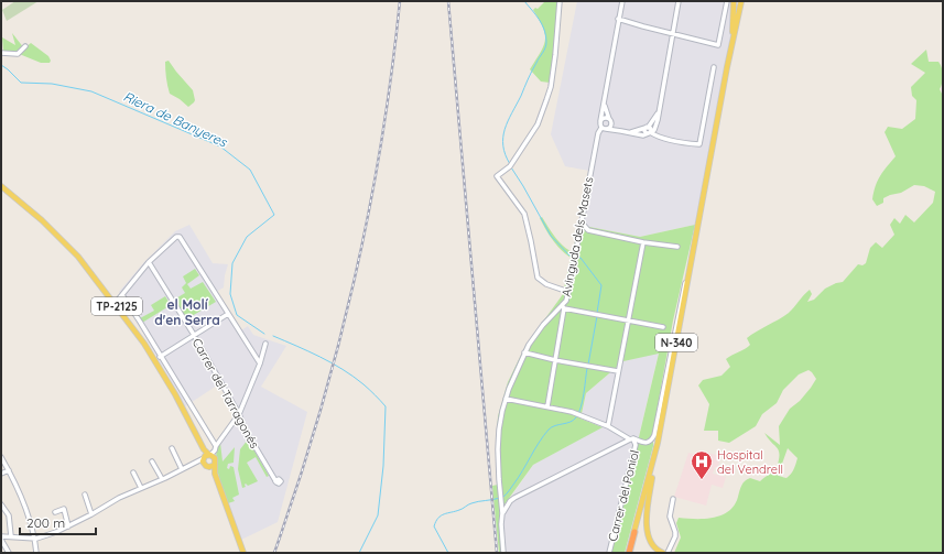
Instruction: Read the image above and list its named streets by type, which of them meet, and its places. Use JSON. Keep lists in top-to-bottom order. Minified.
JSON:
{"streets":{"highway":["N-340"],"main road":["TP-2125"],"street":["Avinguda dels Masets","Carrer del Tarragonés","Carrer del Poniol"]},"districts":["el Molí d'en Serra"],"water":["Riera de Banyeres"],"places":{"hospital":["Hospital del Vendrell"]},"scale_bar":"200 m"}
